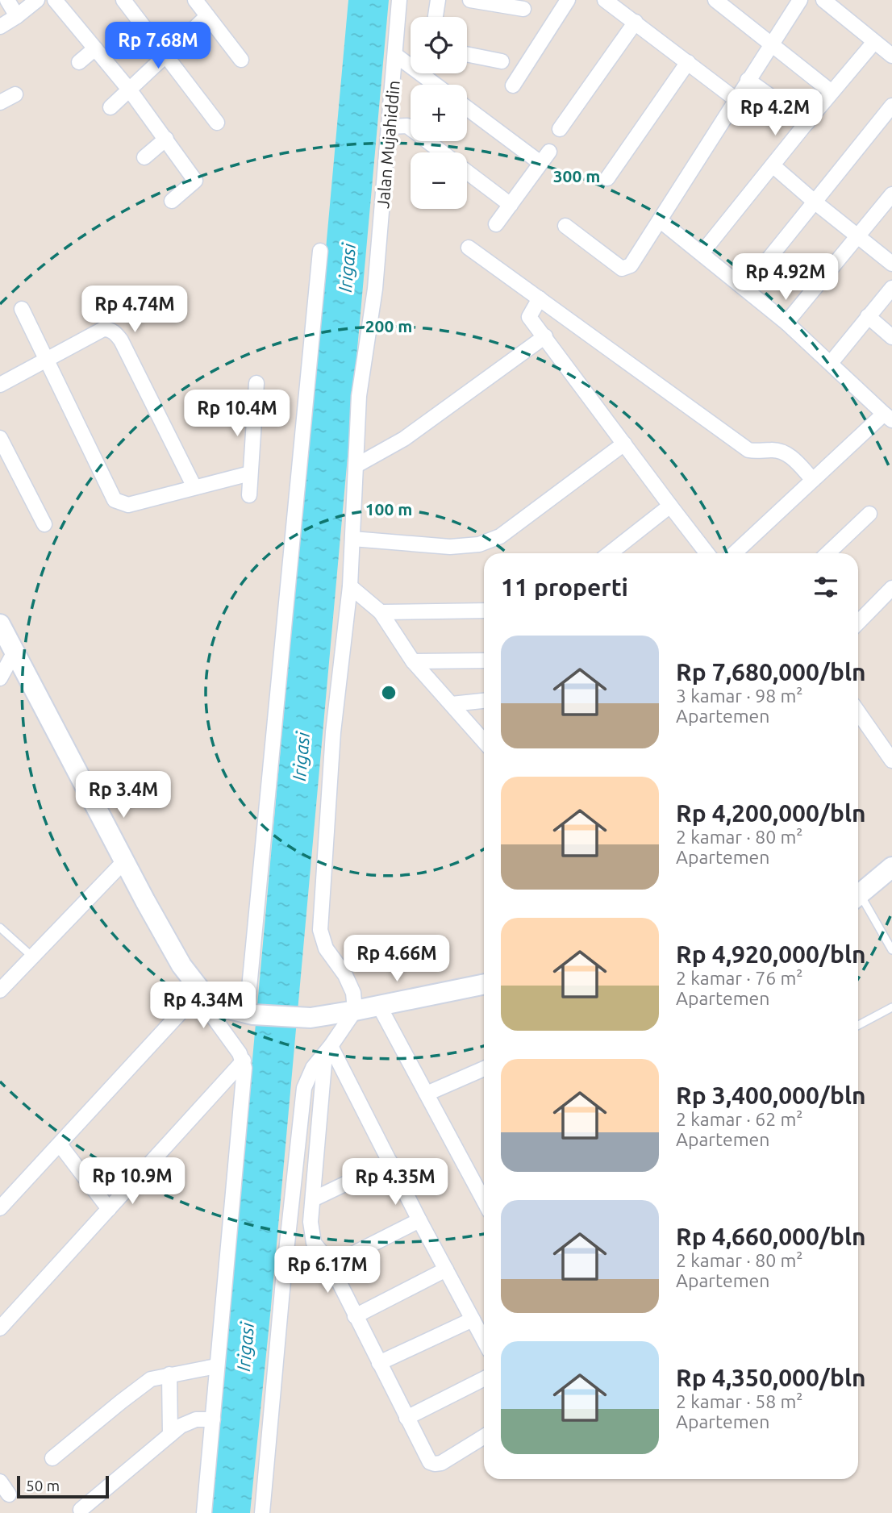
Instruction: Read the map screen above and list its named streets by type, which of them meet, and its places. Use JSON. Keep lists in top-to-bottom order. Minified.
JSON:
{"streets":{"street":["Jalan Mujahiddin"]},"water":["Irigasi"],"scale_bar":"50 m","page":{"map_buttons":["+","−"],"price":["Rp 7.68M","Rp 4.2M","Rp 4.92M","Rp 4.74M","Rp 10.4M","Rp 3.4M","Rp 4.66M","Rp 4.34M","Rp 10.9M","Rp 4.35M","Rp 6.17M"],"heading":"11 properti","list":[{"name":"Rp 7,680,000/bln","note":"3 kamar · 98 m² · Apartemen"},{"name":"Rp 4,200,000/bln","note":"2 kamar · 80 m² · Apartemen"},{"name":"Rp 4,920,000/bln","note":"2 kamar · 76 m² · Apartemen"},{"name":"Rp 3,400,000/bln","note":"2 kamar · 62 m² · Apartemen"},{"name":"Rp 4,660,000/bln","note":"2 kamar · 80 m² · Apartemen"},{"name":"Rp 4,350,000/bln","note":"2 kamar · 58 m² · Apartemen"}],"scale":"50 m"},"rings":["300 m","200 m","100 m"]}
